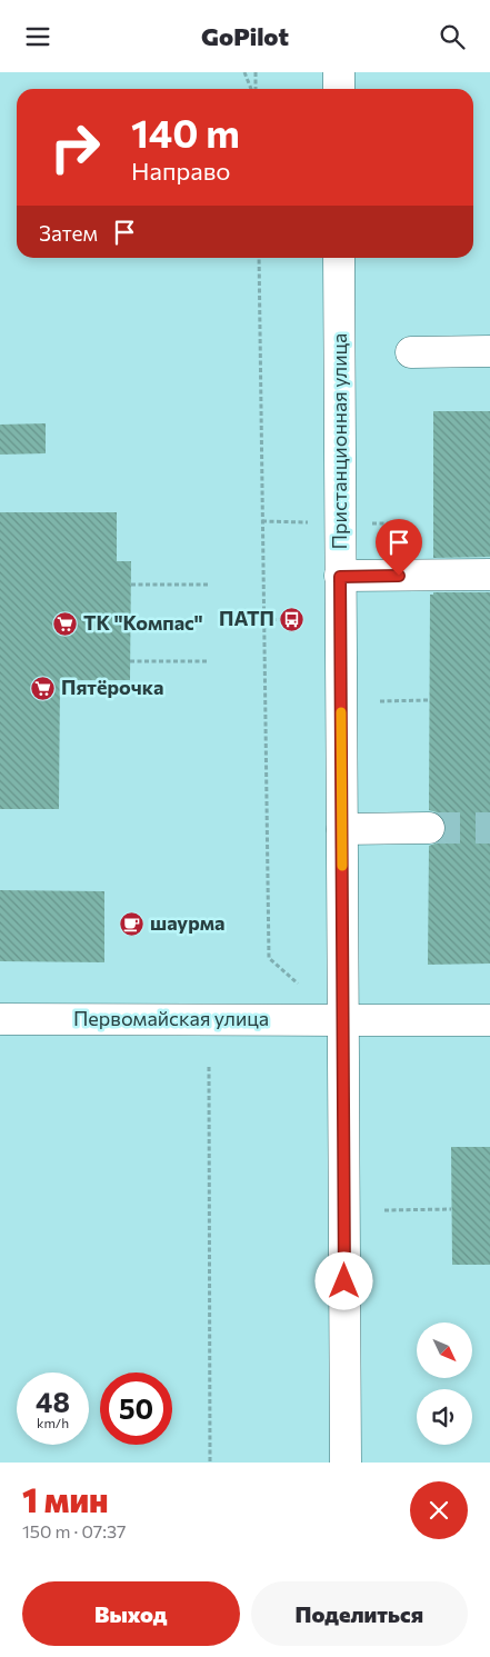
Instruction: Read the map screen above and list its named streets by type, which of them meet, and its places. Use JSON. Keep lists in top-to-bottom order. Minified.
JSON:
{"streets":{"main road":["Пристанционная улица","Первомайская улица"]},"crossings":[["Пристанционная улица","Первомайская улица"]],"places":{"bus stop":["ПАТП"],"supermarket":["ТК \"Компас\"","Пятёрочка"],"cafe":["шаурма"]},"north":"bottom right","page":{"header":"GoPilot","turn":["140 m","Направо"],"then":"Затем","speed":"48 km/h","limit":"50","heading":["1 мин","150 m · 07:37"],"buttons":["Выход","Поделиться"]}}
